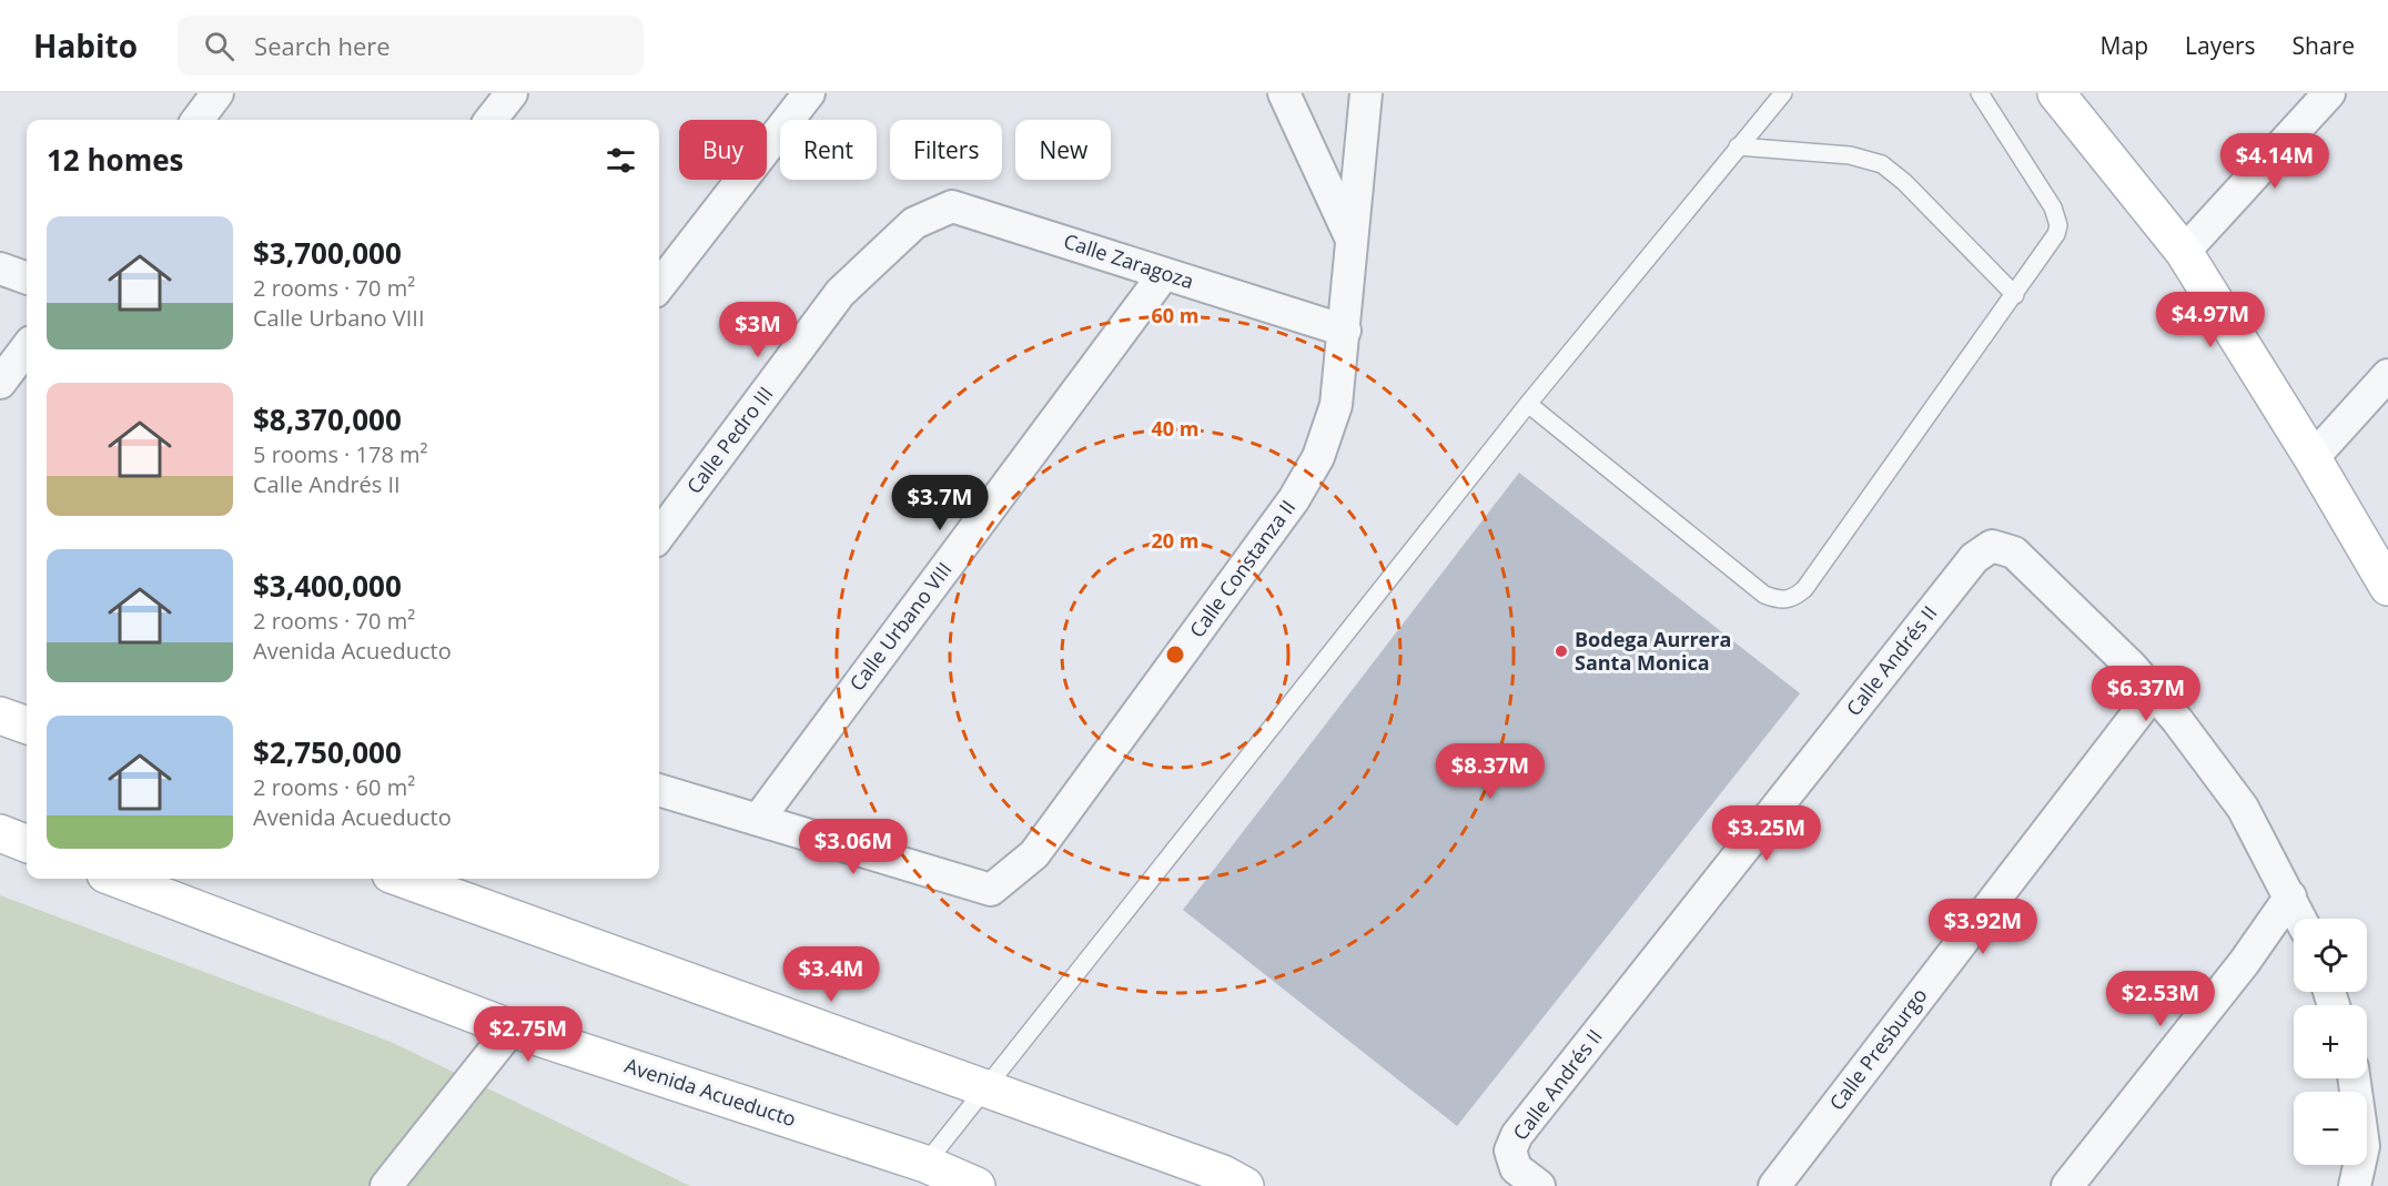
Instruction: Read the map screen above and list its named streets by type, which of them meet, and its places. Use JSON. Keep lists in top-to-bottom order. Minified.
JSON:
{"streets":{"street":["Calle Zaragoza","Calle Pedro III","Calle Constanza II","Calle Urbano VIII","Calle Andrés II","Calle Presburgo","Avenida Acueducto"]},"crossings":[["Calle Zaragoza","Calle Pedro III"],["Calle Zaragoza","Calle Constanza II"],["Calle Zaragoza","Calle Urbano VIII"],["Calle Constanza II","Calle Urbano VIII"],["Calle Andrés II","Calle Presburgo"]],"places":["Bodega Aurrera Santa Monica"],"page":{"header":"Habito","search":"Search here","nav":["Map","Layers","Share"],"chip":["Buy","Rent","Filters","New"],"heading":"12 homes","price":["$4.14M","$4.97M","$3M","$3.7M","$6.37M","$8.37M","$3.25M","$3.06M","$3.92M","$3.4M","$2.53M","$2.75M"],"list":[{"name":"$3,700,000","note":"2 rooms · 70 m² · Calle Urbano VIII"},{"name":"$8,370,000","note":"5 rooms · 178 m² · Calle Andrés II"},{"name":"$3,400,000","note":"2 rooms · 70 m² · Avenida Acueducto"},{"name":"$2,750,000","note":"2 rooms · 60 m² · Avenida Acueducto"}],"map_buttons":["+","−"]},"rings":["60 m","40 m","20 m"]}
